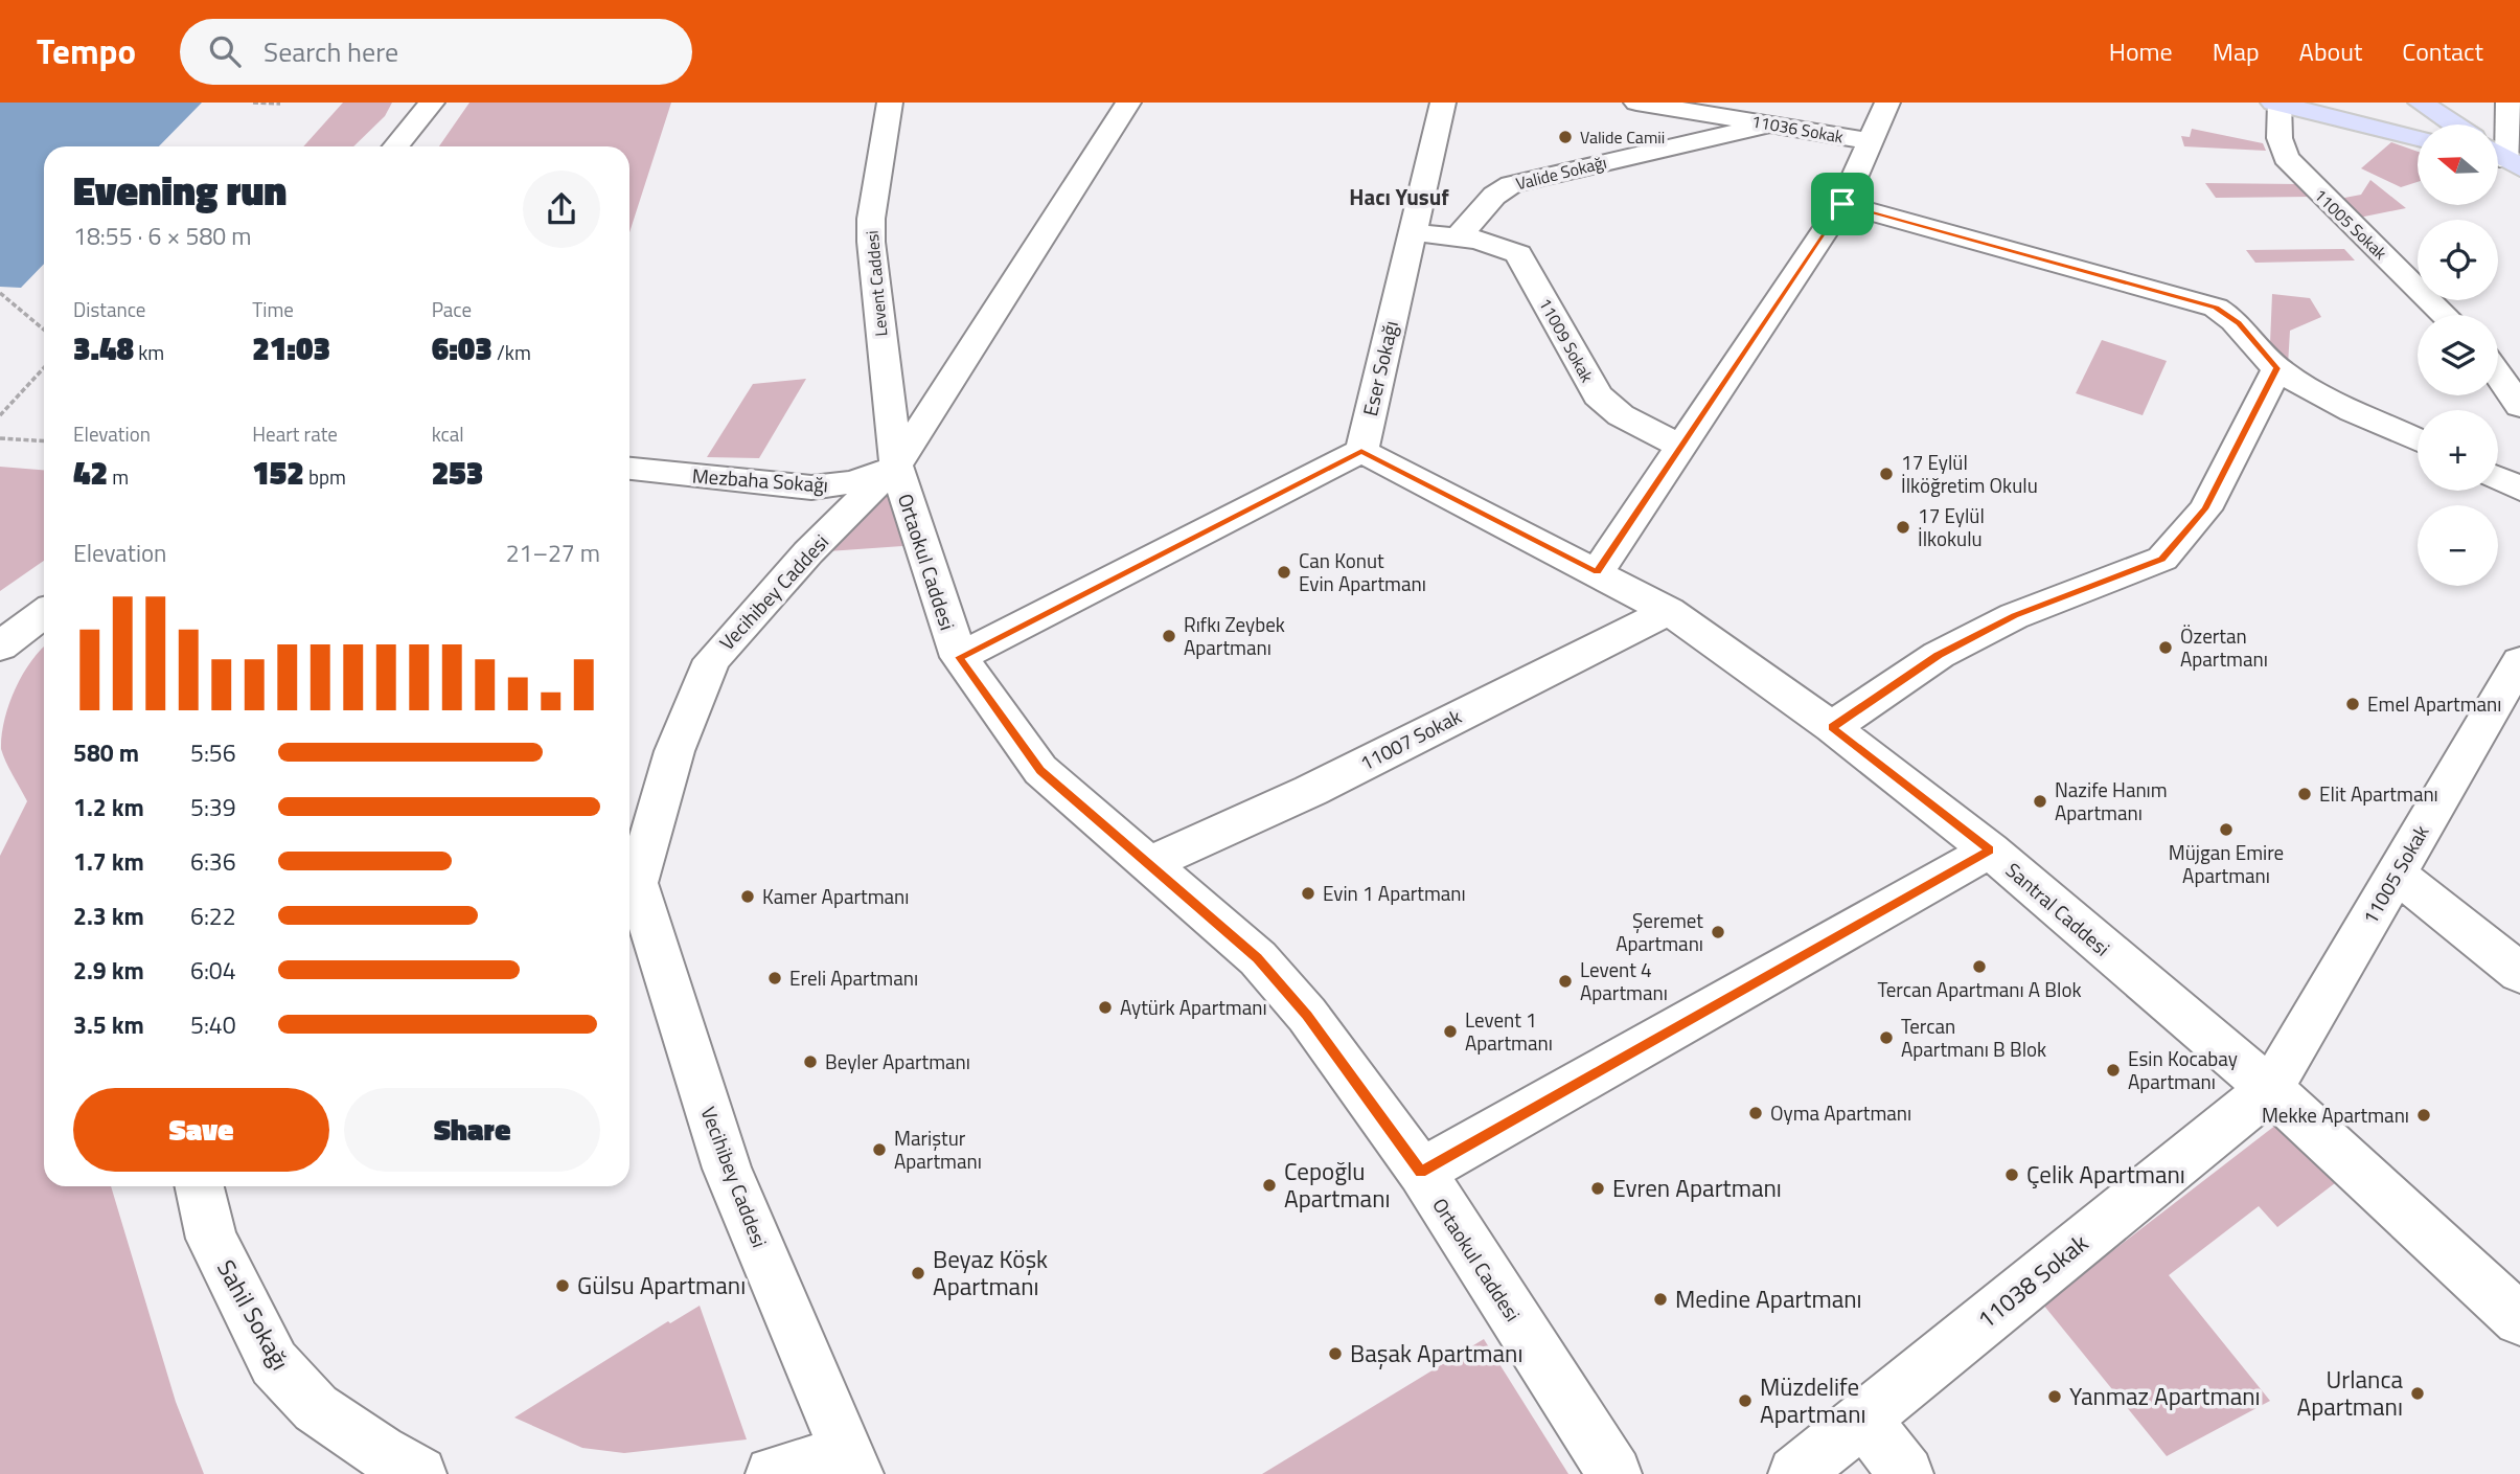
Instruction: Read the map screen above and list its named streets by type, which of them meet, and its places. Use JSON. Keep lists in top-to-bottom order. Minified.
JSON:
{"streets":{"street":["11036 Sokak","Valide Sokağı","11005 Sokak","Levent Caddesi","11009 Sokak","Eser Sokağı","Mezbaha Sokağı","Ortaokul Caddesi","Vecihibey Caddesi","11007 Sokak","Santral Caddesi","11038 Sokak","Sahil Sokağı"]},"crossings":[["11036 Sokak","Valide Sokağı"],["Valide Sokağı","11009 Sokak"],["11005 Sokak","Santral Caddesi"],["11005 Sokak","11038 Sokak"],["Levent Caddesi","Mezbaha Sokağı"],["Levent Caddesi","Ortaokul Caddesi"],["Levent Caddesi","Vecihibey Caddesi"],["11009 Sokak","Eser Sokağı"],["Eser Sokağı","Santral Caddesi"],["Mezbaha Sokağı","Ortaokul Caddesi"],["Mezbaha Sokağı","Vecihibey Caddesi"],["Ortaokul Caddesi","Vecihibey Caddesi"],["Ortaokul Caddesi","11007 Sokak"],["11007 Sokak","Santral Caddesi"],["Santral Caddesi","11038 Sokak"]],"districts":["Hacı Yusuf"],"places":["Valide Camii","17 Eylül İlköğretim Okulu","17 Eylül İlkokulu","Can Konut Evin Apartmanı","Rıfkı Zeybek Apartmanı","Özertan Apartmanı","Emel Apartmanı","Elit Apartmanı","Nazife Hanım Apartmanı","Müjgan Emire Apartmanı","Evin 1 Apartmanı","Kamer Apartmanı","Şeremet Apartmanı","Tercan Apartmanı A Blok","Ereli Apartmanı","Levent 4 Apartmanı","Aytürk Apartmanı","Levent 1 Apartmanı","Tercan Apartmanı B Blok","Beyler Apartmanı","Esin Kocabay Apartmanı","Oyma Apartmanı","Mekke Apartmanı","Mariştur Apartmanı","Çelik Apartmanı","Cepoğlu Apartmanı","Evren Apartmanı","Beyaz Köşk Apartmanı","Gülsu Apartmanı","Medine Apartmanı","Başak Apartmanı","Urlanca Apartmanı","Yanmaz Apartmanı","Müzdelife Apartmanı"],"north":"left","page":{"header":"Tempo","search":"Search here","nav":["Home","Map","About","Contact"],"map_buttons":["+","−"],"heading":["Evening run","18:55 · 6 × 580 m"],"stats":[["Distance","3.48 km"],["Time","21:03"],["Pace","6:03 /km"],["Elevation","42 m"],["Heart rate","152 bpm"],["kcal","253"]],"chart":["Elevation","21–27 m"],"list":[{"name":"580 m","note":"5:56"},{"name":"1.2 km","note":"5:39"},{"name":"1.7 km","note":"6:36"},{"name":"2.3 km","note":"6:22"},{"name":"2.9 km","note":"6:04"},{"name":"3.5 km","note":"5:40"}],"buttons":["Save","Share"]}}
